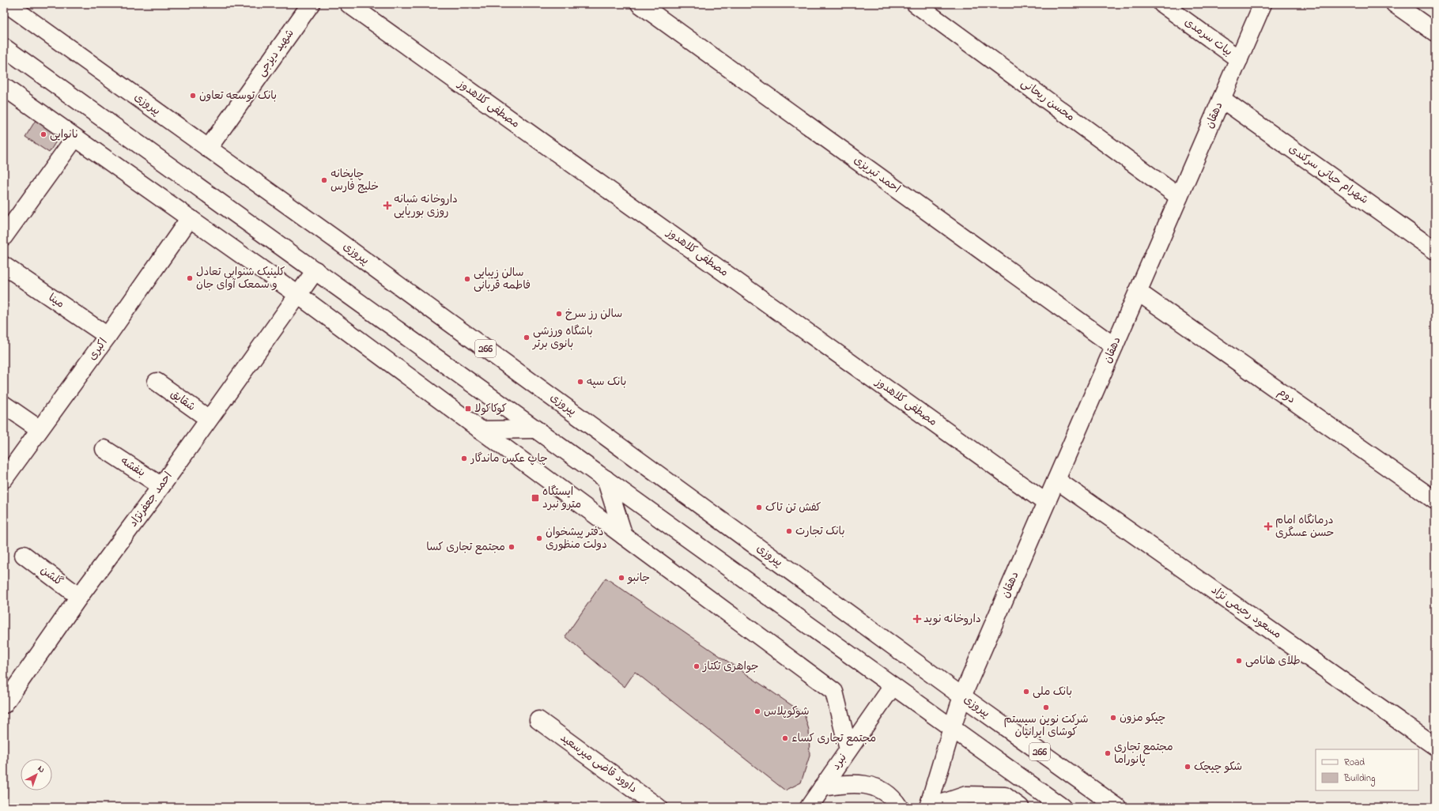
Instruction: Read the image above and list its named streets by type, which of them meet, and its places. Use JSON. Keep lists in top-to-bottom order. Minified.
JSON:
{"streets":{"main road":["بیات سرمدی","شهید دیزجی","محسن ریحانی","پیروزی","مصطفی کلاهدوز","دهقان","احمد تبریزی","شهرام حیاتی سرکندی","مینا","266","اکبری","دوم","شقایق","بنفشه","احمد جعفرنژاد","گلشن","مسعود رحیمی نژاد","نبرد","داوود قاضی میرسعید"]},"crossings":[["بیات سرمدی","دهقان"],["شهید دیزجی","پیروزی"],["محسن ریحانی","دهقان"],["پیروزی","دهقان"],["مصطفی کلاهدوز","دهقان"],["دهقان","احمد تبریزی"],["دهقان","شهرام حیاتی سرکندی"],["دهقان","دوم"],["دهقان","مسعود رحیمی نژاد"],["مینا","اکبری"],["شقایق","احمد جعفرنژاد"],["بنفشه","احمد جعفرنژاد"],["احمد جعفرنژاد","گلشن"]],"places":{"other":["بانک توسعه تعاون","نانوایی","چایخانه خلیج فارس","کلینیک شنوایی تعادل و سمعک آوای جان","سالن زیبایی فاطمه قربانی","سالن رز سرخ","باشگاه ورزشی بانوی برتر","بانک سپه","چاپ عکس ماندگار","کفش تن تاک","بانک تجارت","دفتر پیشخوان دولت‌ منظوری","مجتمع تجاری کسا","جانبو","طلای هانامی","جواهری تکتاز","بانک ملی","شرکت نوین سیستم کوشای ایرانیان","شوكوپلاس","چیکو مزون","مجتمع تجاری کساء","مجتمع تجاری پانوراما","شکو چیچک"],"health":["داروخانه شبانه روزی بوریایی","درمانگاه امام حسن عسگری","داروخانه نوید"],"transit":["کوکاکولا","ایستگاه مترو نبرد"]},"legend":["Road","Building"],"north":"top right"}
